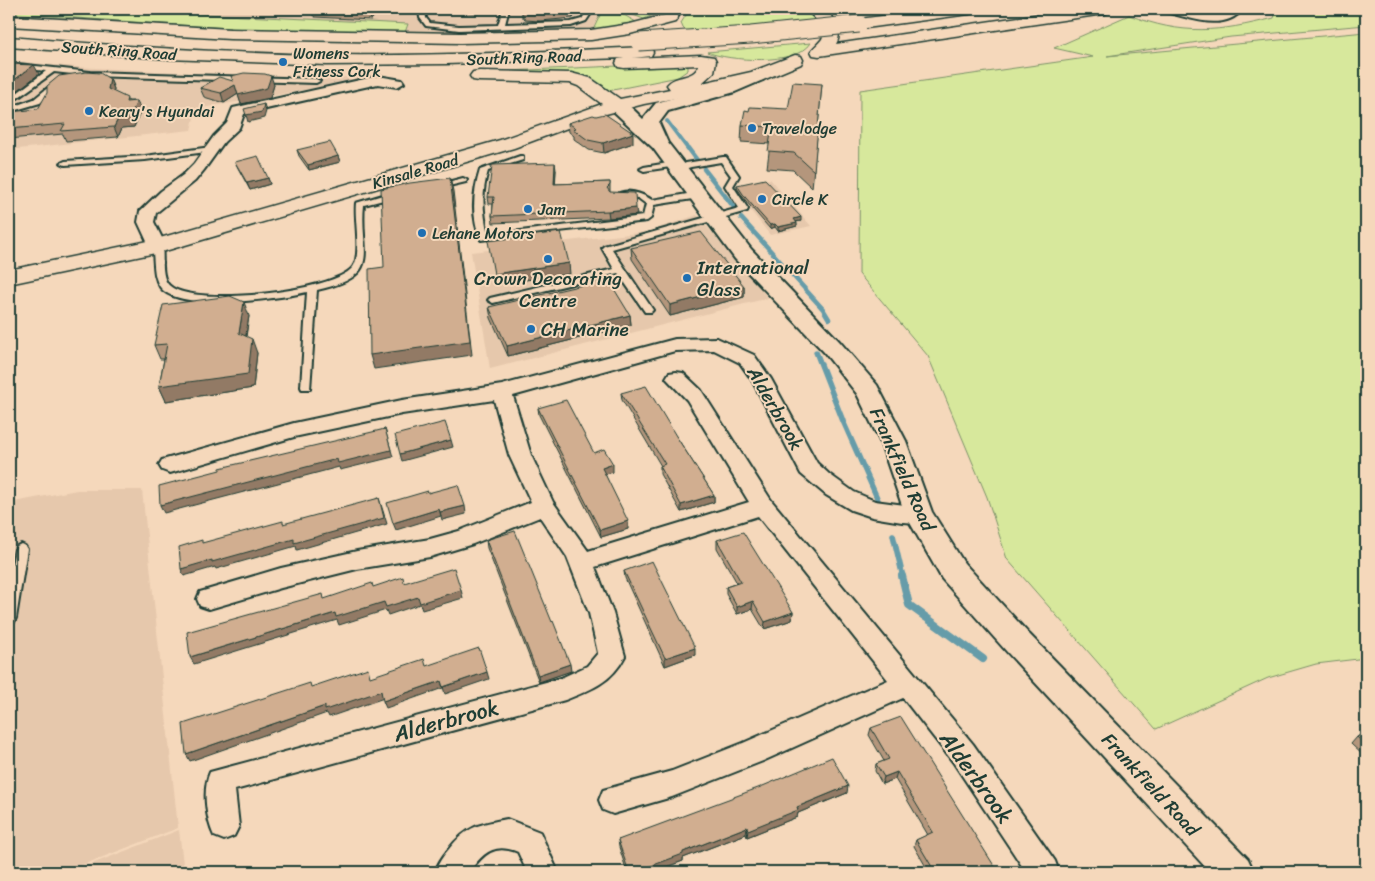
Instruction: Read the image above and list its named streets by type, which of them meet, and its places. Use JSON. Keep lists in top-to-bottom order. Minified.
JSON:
{"streets":{"highway":["South Ring Road","Kinsale Road"],"street":["Alderbrook","Frankfield Road"]},"crossings":[["Kinsale Road","Frankfield Road"],["Alderbrook","Frankfield Road"]],"places":["Womens Fitness Cork","Keary's Hyundai","Travelodge","Circle K","Jam","Lehane Motors","Crown Decorating Centre","International Glass","CH Marine"]}
